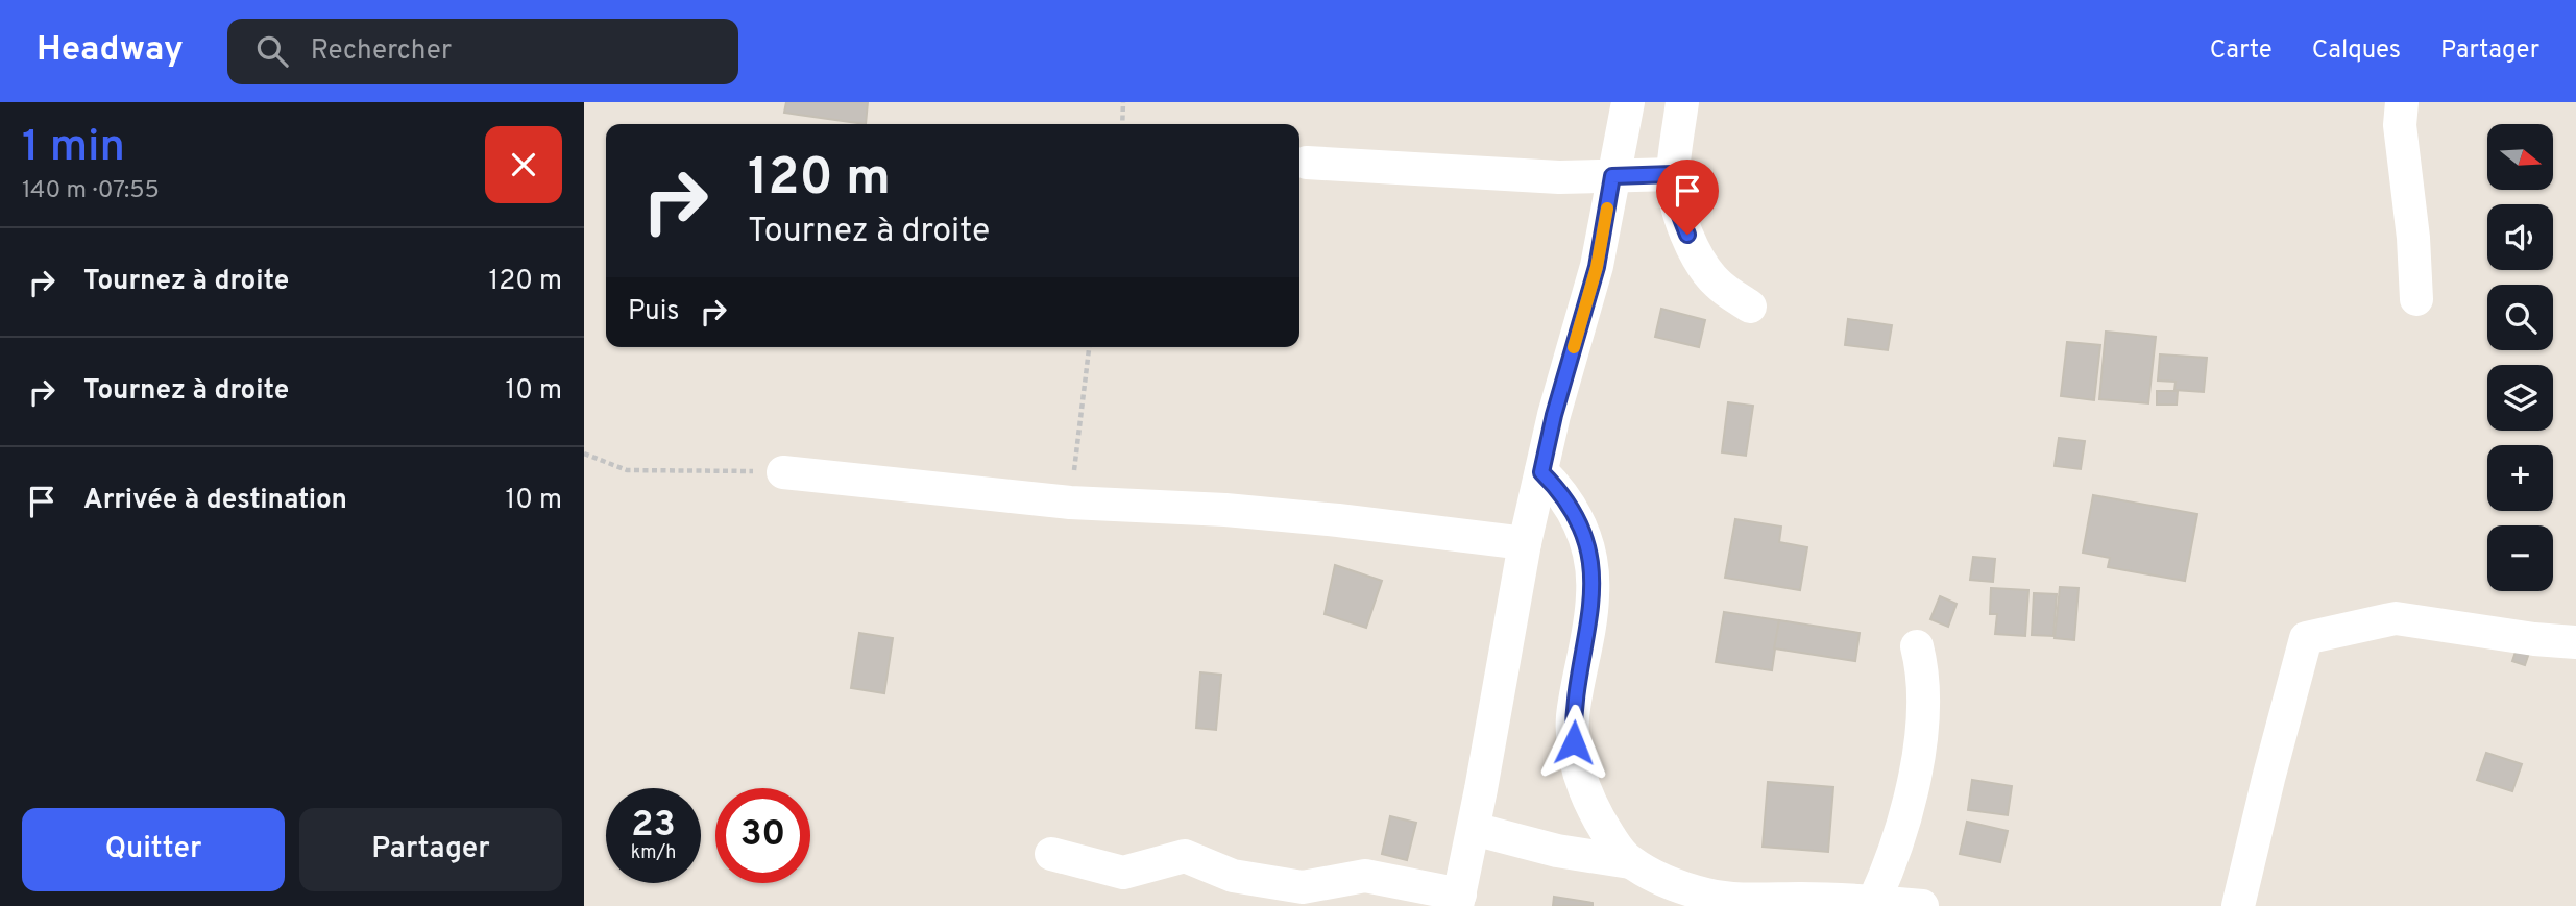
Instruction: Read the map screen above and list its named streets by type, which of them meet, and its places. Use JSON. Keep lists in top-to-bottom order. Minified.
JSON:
{"north":"right","page":{"header":"Headway","search":"Rechercher","nav":["Carte","Calques","Partager"],"heading":["1 min","140 m · 07:55"],"map_buttons":["+","−"],"turn":["120 m","Tournez à droite"],"list":[{"name":"Tournez à droite","value":"120 m"},{"name":"Tournez à droite","value":"10 m"},{"name":"Arrivée à destination","value":"10 m"}],"then":"Puis","speed":"23 km/h","limit":"30","buttons":["Quitter","Partager"]}}
